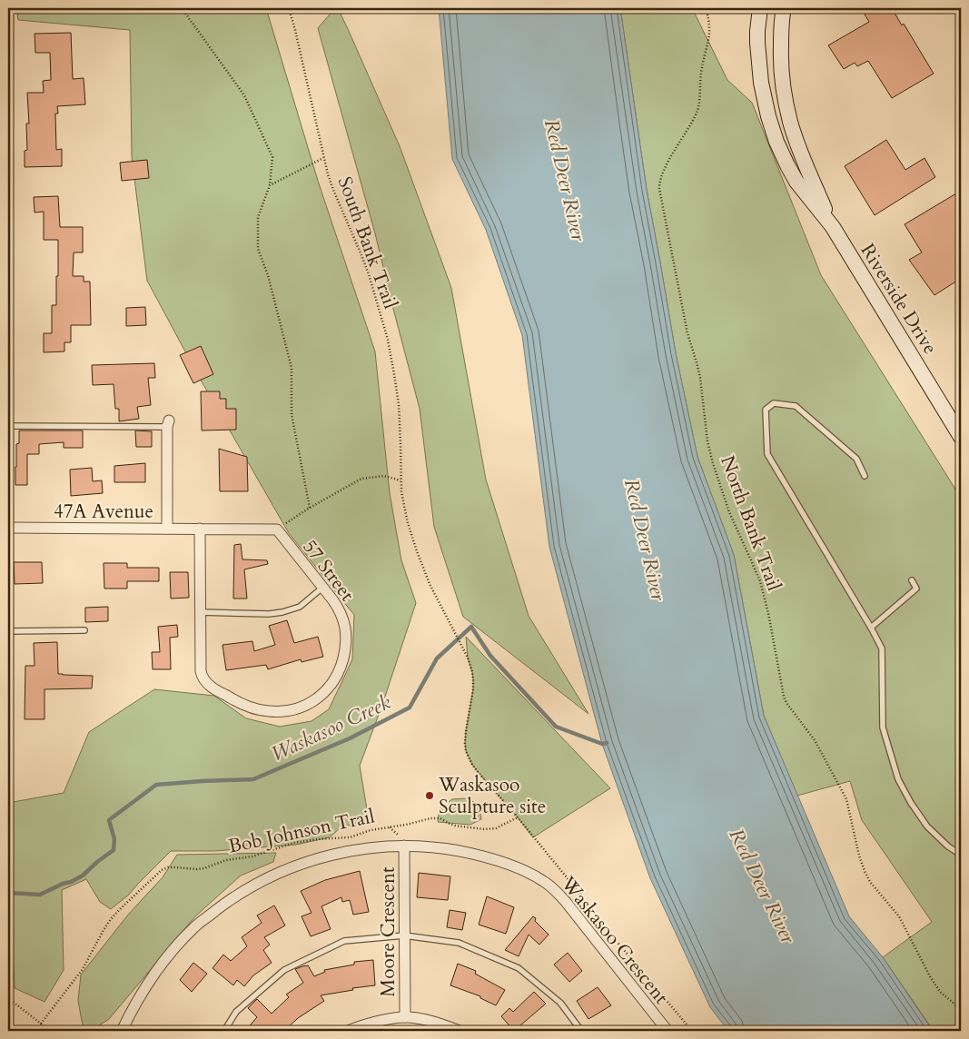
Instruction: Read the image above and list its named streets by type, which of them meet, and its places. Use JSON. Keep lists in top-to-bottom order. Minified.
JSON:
{"streets":{"main road":["Riverside Drive"],"street":["47A Avenue","57 Street","Moore Crescent","Waskasoo Crescent"],"path":["South Bank Trail","North Bank Trail","Bob Johnson Trail"]},"crossings":[["South Bank Trail","Bob Johnson Trail"],["47A Avenue","57 Street"],["Moore Crescent","Waskasoo Crescent"]],"water":["Red Deer River","Waskasoo Creek"],"places":["Waskasoo Sculpture site"]}
